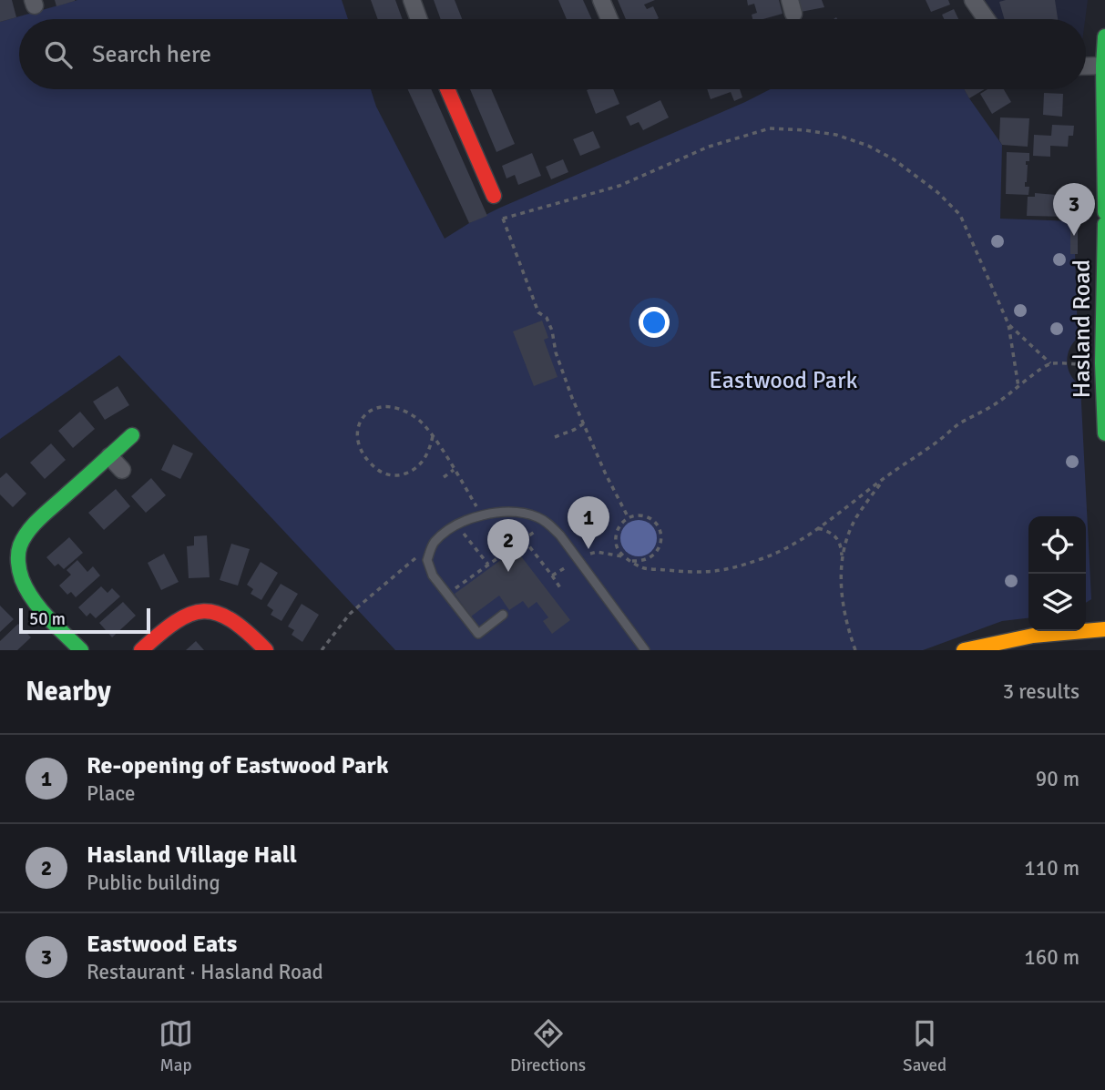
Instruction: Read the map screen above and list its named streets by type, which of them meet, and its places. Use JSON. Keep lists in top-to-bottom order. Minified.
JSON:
{"streets":{"street":["Hasland Road"]},"parks":["Eastwood Park"],"scale_bar":"50 m","page":{"search":"Search here","pins":["3","1","2"],"scale":"50 m","heading":["Nearby","3 results"],"list":[{"mark":"1","name":"Re-opening of Eastwood Park","note":"Place","value":"90 m"},{"mark":"2","name":"Hasland Village Hall","note":"Public building","value":"110 m"},{"mark":"3","name":"Eastwood Eats","note":"Restaurant · Hasland Road","value":"160 m"}],"nav":["Map","Directions","Saved"]}}
